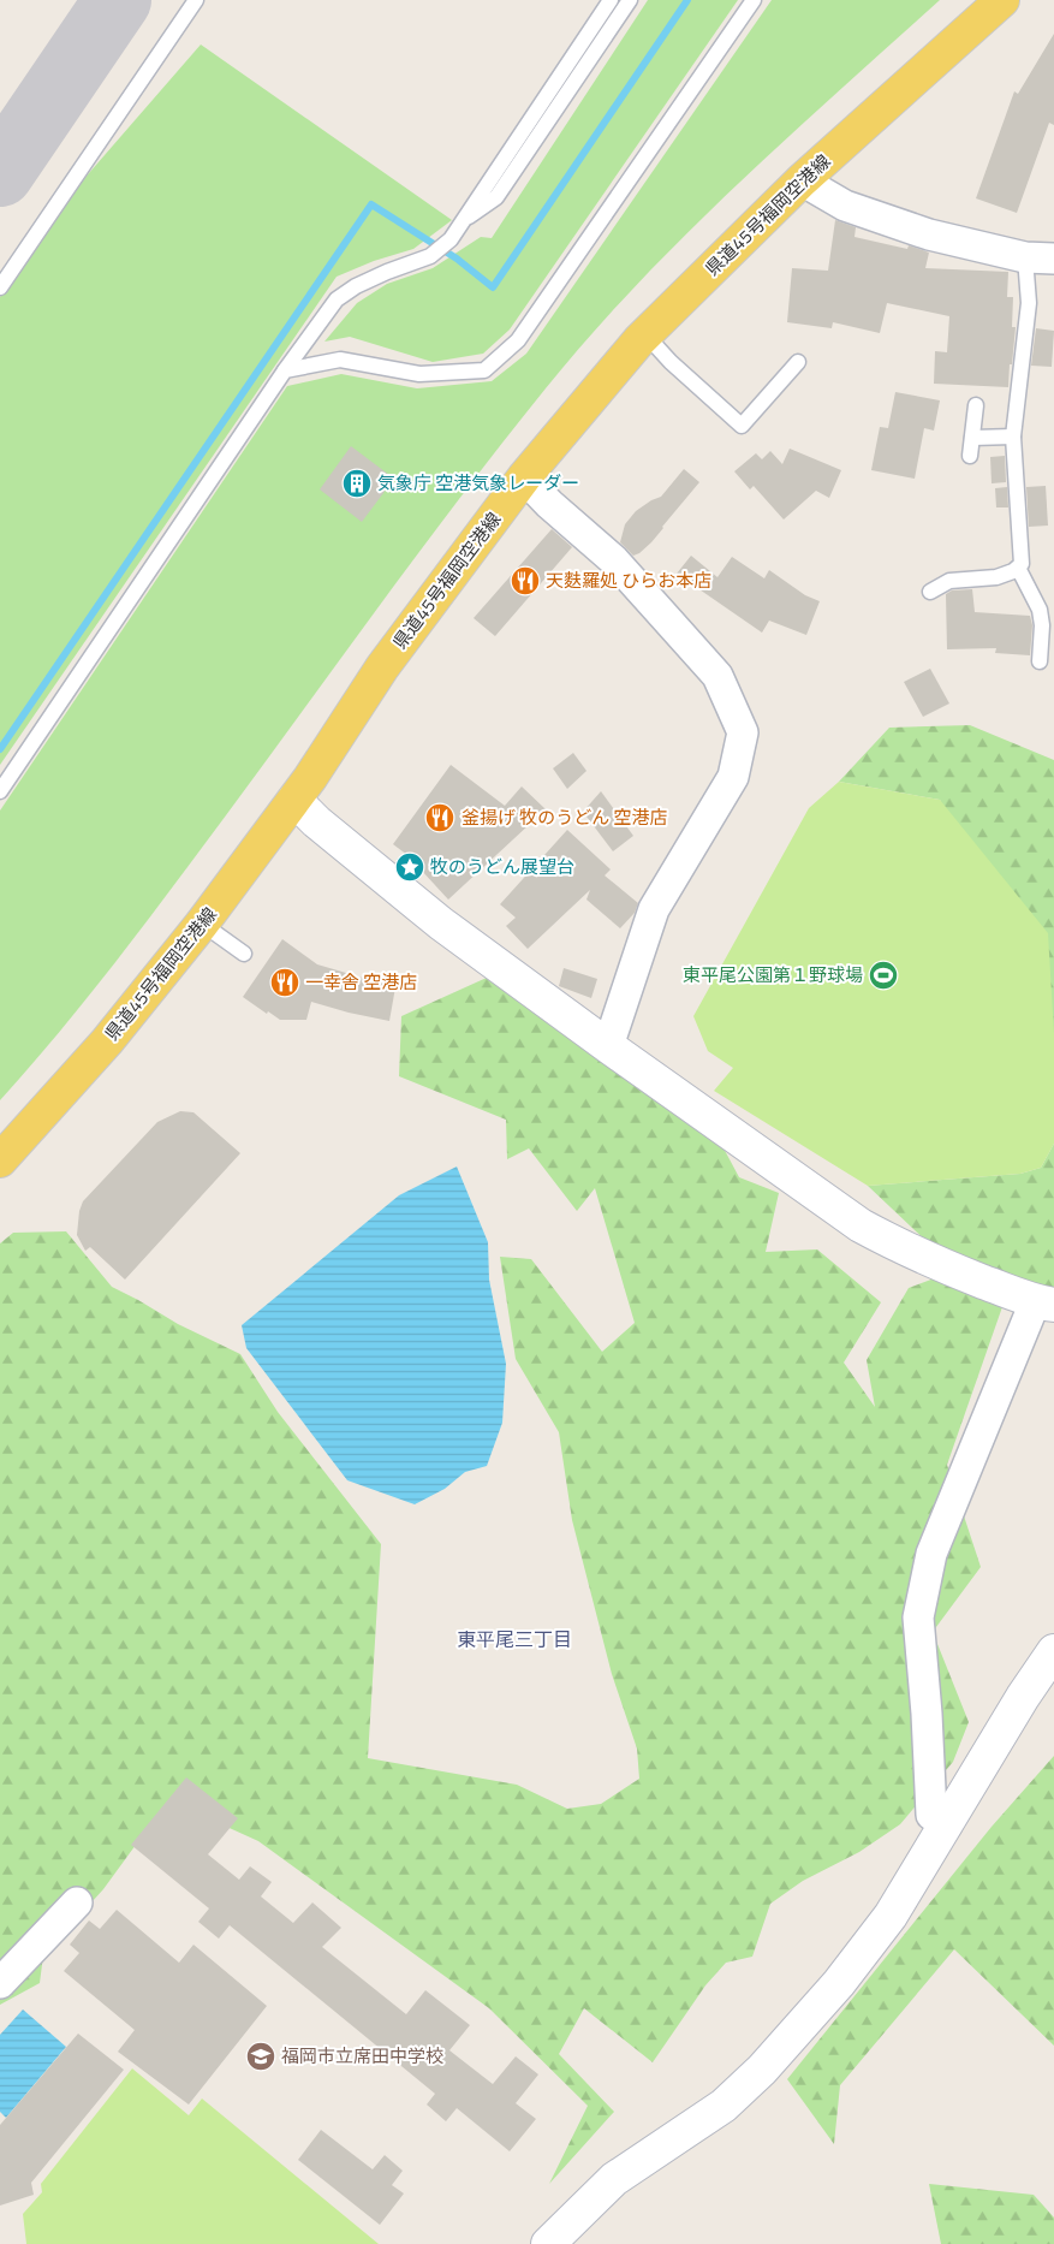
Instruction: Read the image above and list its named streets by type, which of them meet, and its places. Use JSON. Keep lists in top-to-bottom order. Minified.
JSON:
{"streets":{"main road":["県道45号福岡空港線"]},"districts":["東平尾三丁目"],"places":{"building":["気象庁 空港気象レーダー"],"restaurant":["天麩羅処 ひらお本店","釜揚げ 牧のうどん 空港店","一幸舎 空港店"],"place":["牧のうどん展望台"],"sports":["東平尾公園第１野球場"],"school or university":["福岡市立席田中学校"]}}
